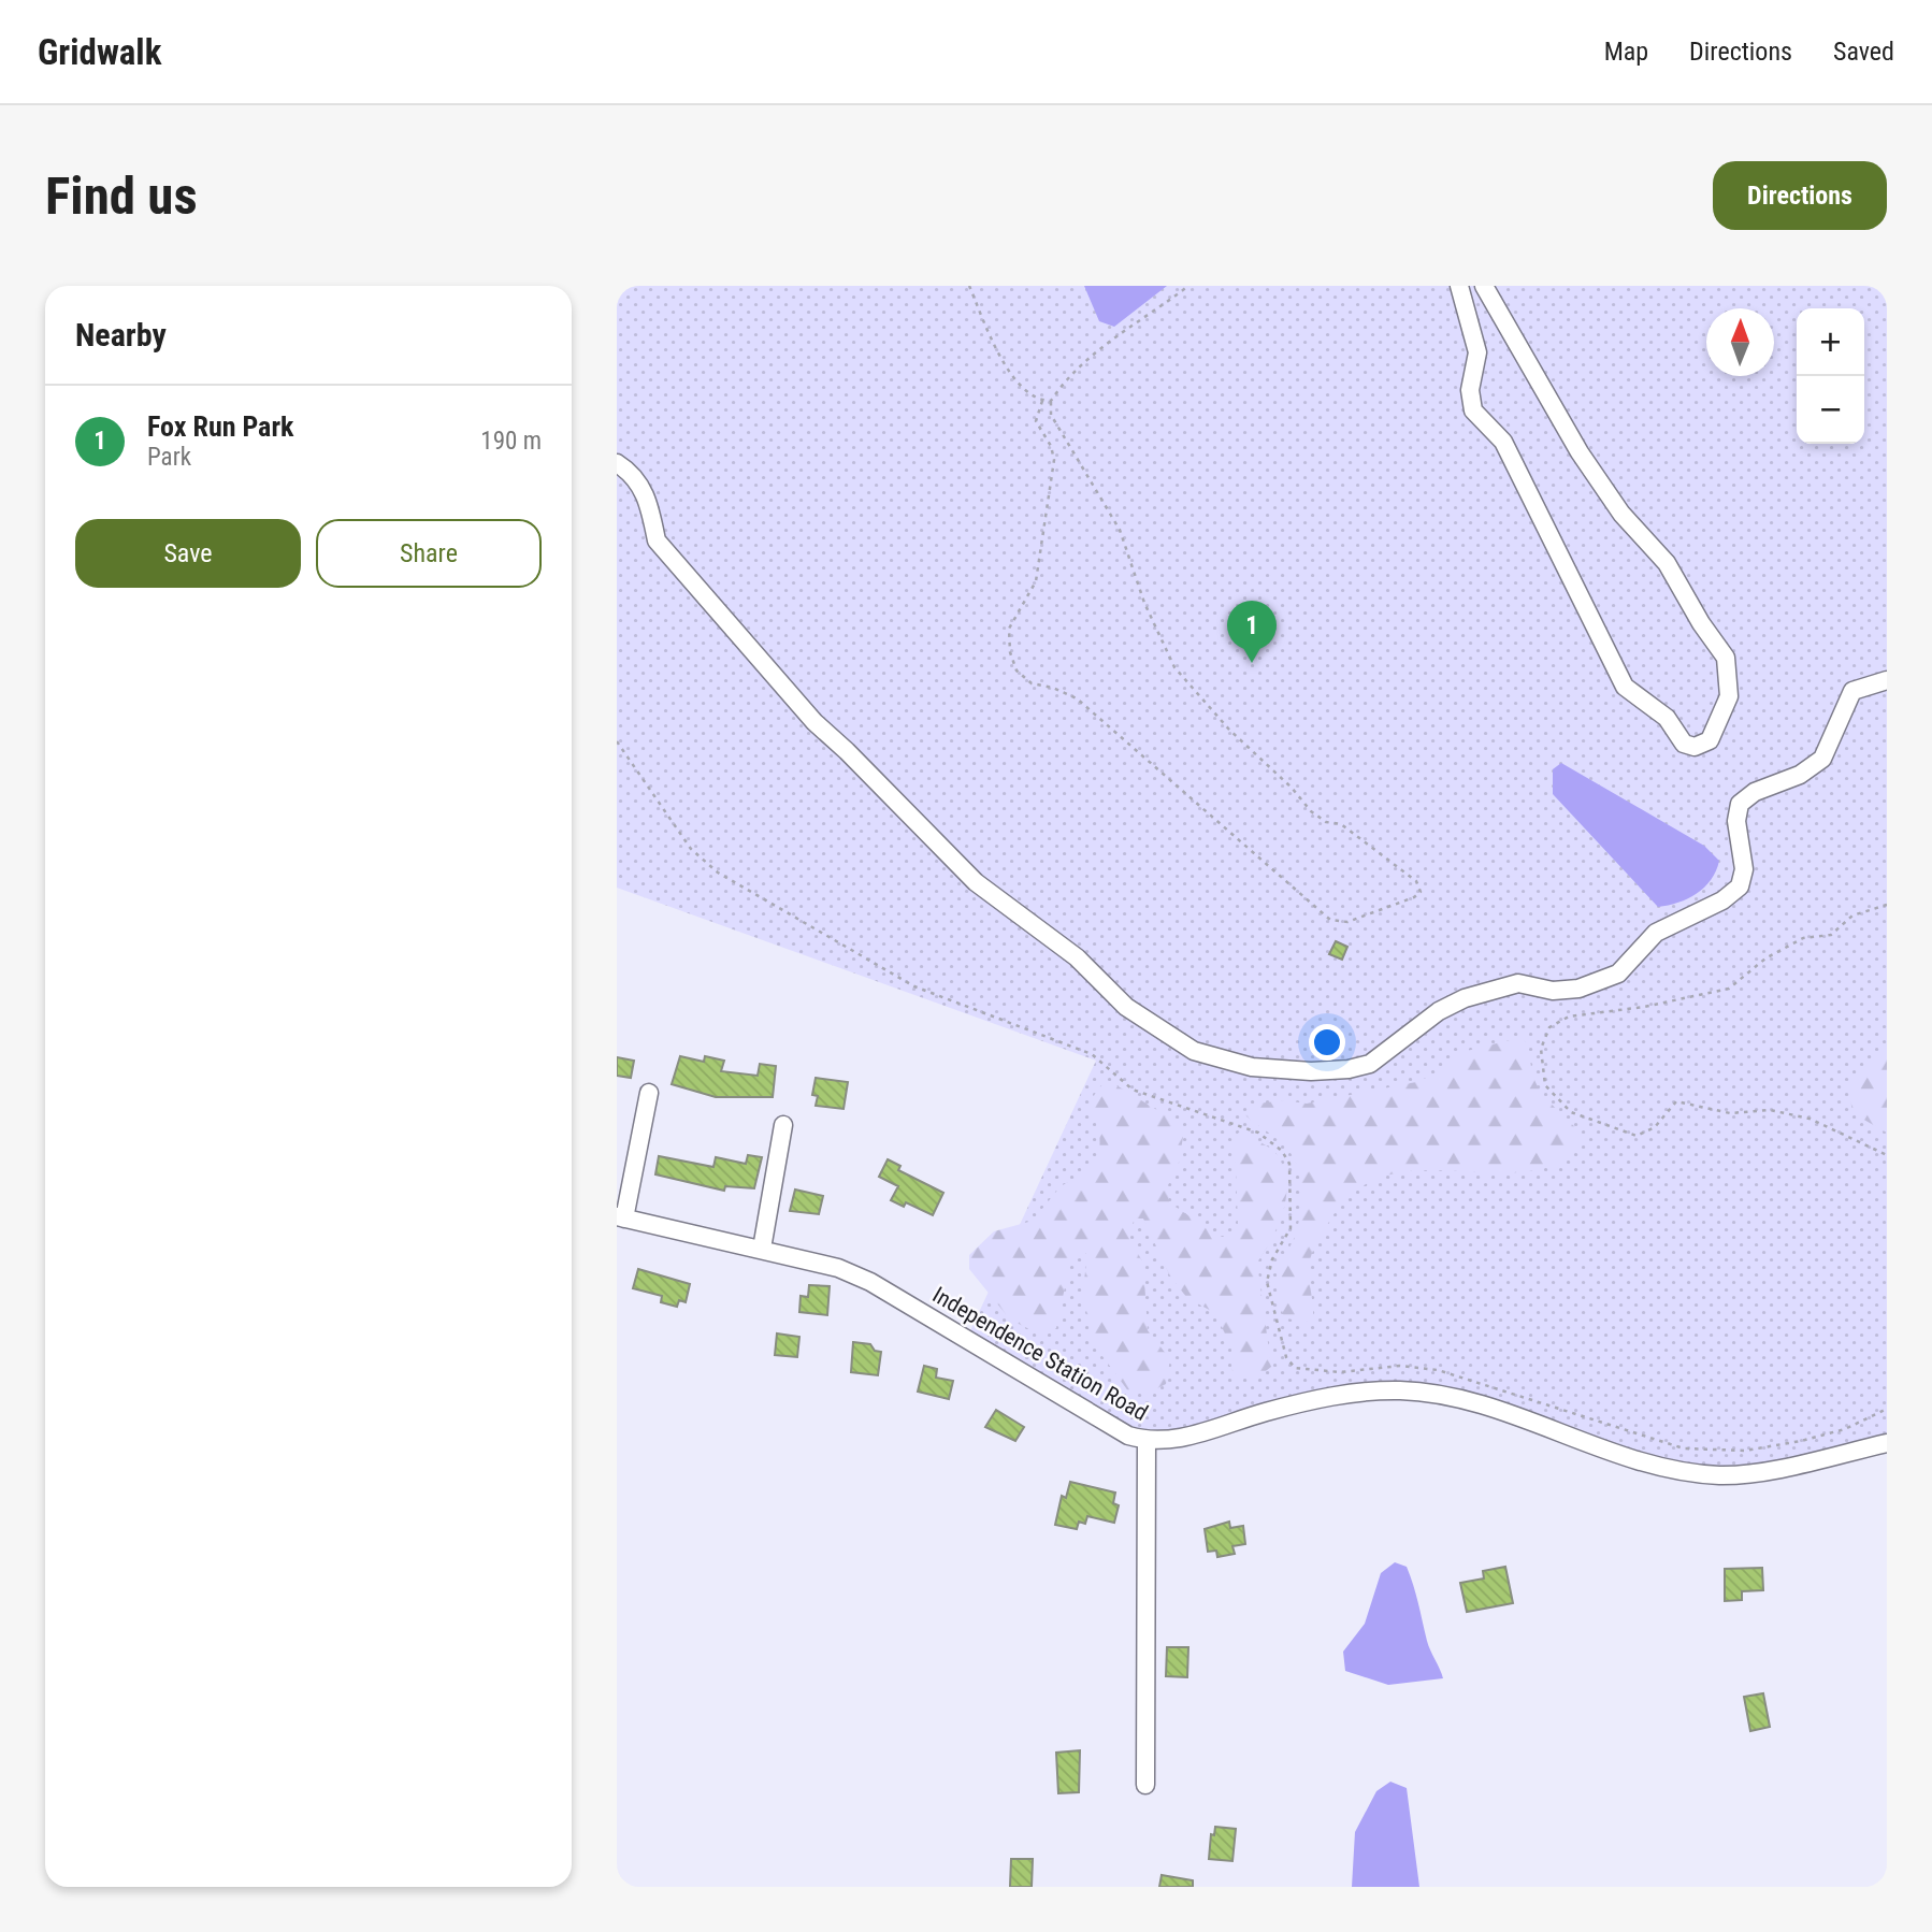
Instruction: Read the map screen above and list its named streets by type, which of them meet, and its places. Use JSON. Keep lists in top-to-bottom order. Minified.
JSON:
{"streets":{"street":["Independence Station Road"]},"north":"top","page":{"header":"Gridwalk","nav":["Map","Directions","Saved"],"buttons":["Directions",["Save","Share"]],"title":"Find us","heading":"Nearby","map_buttons":["+","−"],"list":[{"mark":"1","name":"Fox Run Park","note":"Park","value":"190 m"}],"pins":"1"}}
